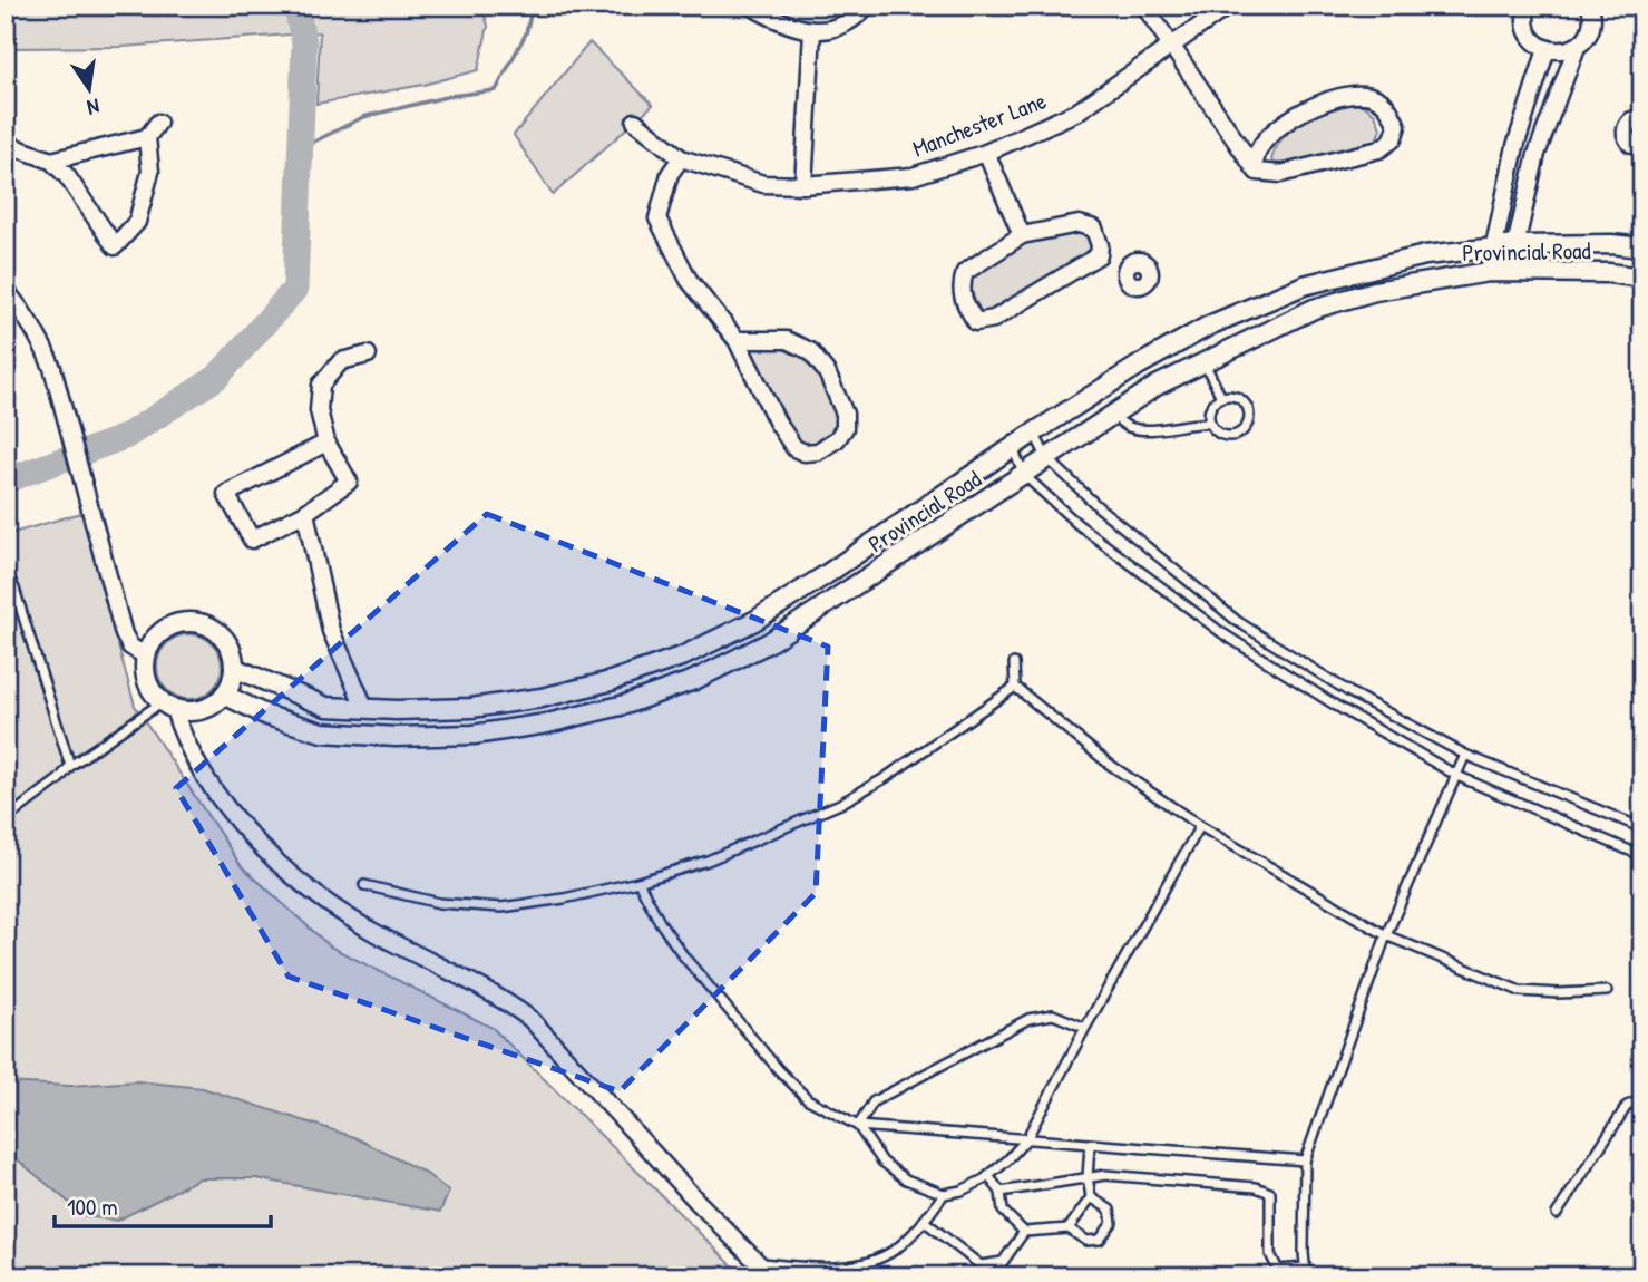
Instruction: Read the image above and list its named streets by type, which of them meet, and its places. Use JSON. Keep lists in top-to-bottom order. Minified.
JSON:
{"streets":{"street":["Manchester Lane","Provincial Road"]},"scale_bar":"100 m","north":"bottom"}
